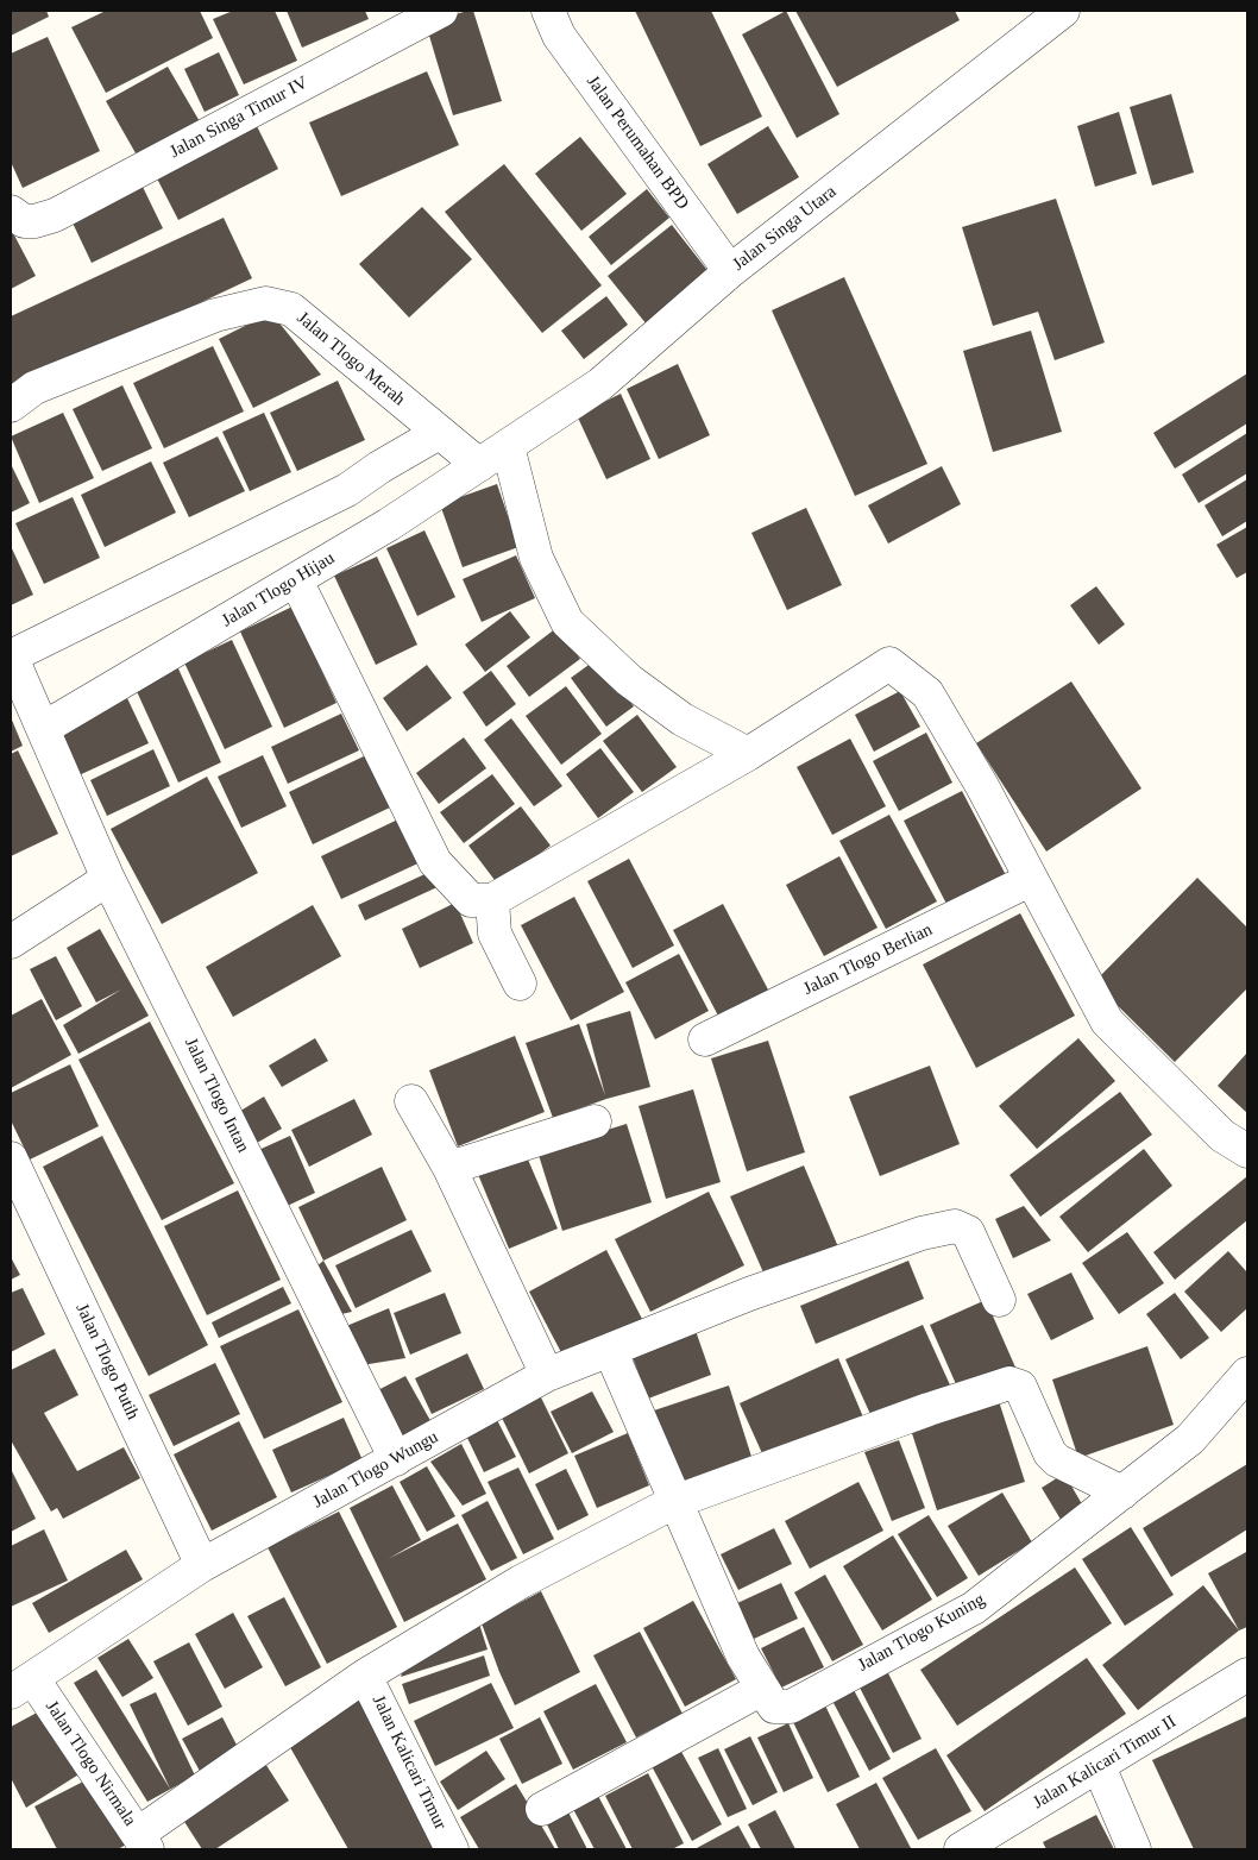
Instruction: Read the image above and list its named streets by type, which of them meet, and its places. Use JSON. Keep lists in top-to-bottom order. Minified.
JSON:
{"streets":{"street":["Jalan Singa Timur IV","Jalan Perumahan BPD","Jalan Singa Utara","Jalan Tlogo Merah","Jalan Tlogo Hijau","Jalan Tlogo Berlian","Jalan Tlogo Intan","Jalan Tlogo Putih","Jalan Tlogo Wungu","Jalan Tlogo Kuning","Jalan Kalicari Timur","Jalan Kalicari Timur II","Jalan Tlogo Nirmala"]},"crossings":[["Jalan Perumahan BPD","Jalan Singa Utara"],["Jalan Singa Utara","Jalan Tlogo Hijau"],["Jalan Tlogo Merah","Jalan Tlogo Hijau"],["Jalan Tlogo Hijau","Jalan Tlogo Intan"],["Jalan Tlogo Intan","Jalan Tlogo Wungu"],["Jalan Tlogo Putih","Jalan Tlogo Wungu"],["Jalan Tlogo Wungu","Jalan Tlogo Nirmala"]]}
